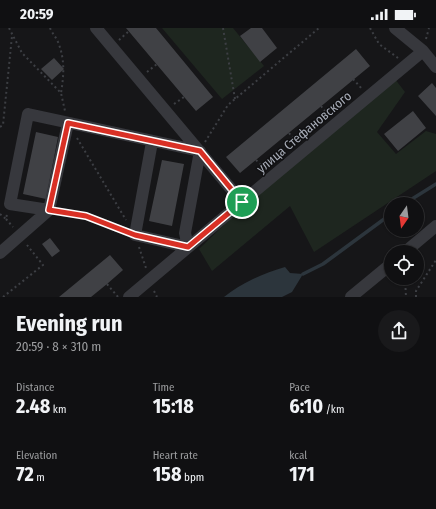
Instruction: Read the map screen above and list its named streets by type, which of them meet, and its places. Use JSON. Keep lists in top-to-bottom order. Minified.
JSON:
{"streets":{"street":["улица Стефановского"]},"north":"bottom","page":{"status":"20:59","heading":["Evening run","20:59 · 8 × 310 m"],"stats":[["Distance","2.48 km"],["Time","15:18"],["Pace","6:10 /km"],["Elevation","72 m"],["Heart rate","158 bpm"],["kcal","171"]]}}
